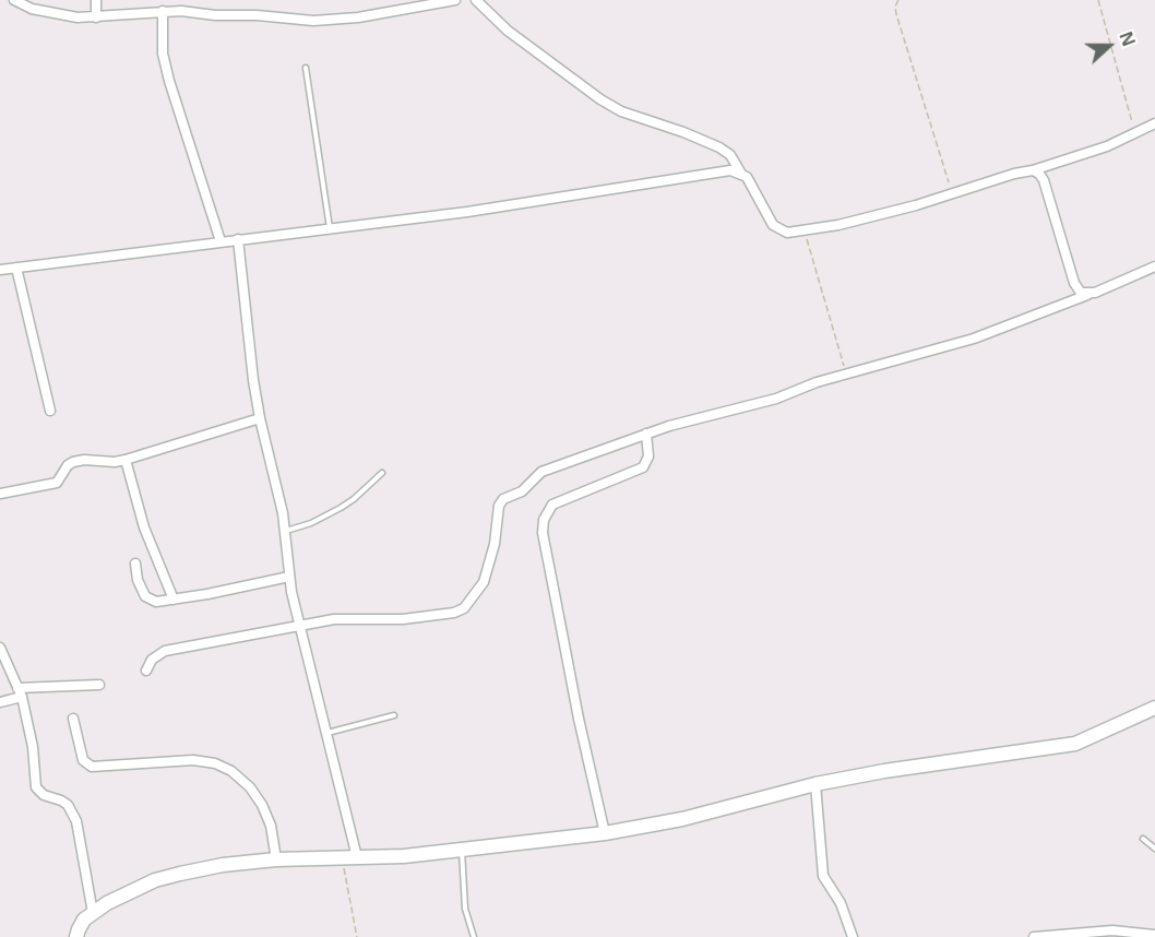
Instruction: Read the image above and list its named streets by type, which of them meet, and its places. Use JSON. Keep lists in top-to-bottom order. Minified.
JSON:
{"north":"right"}
